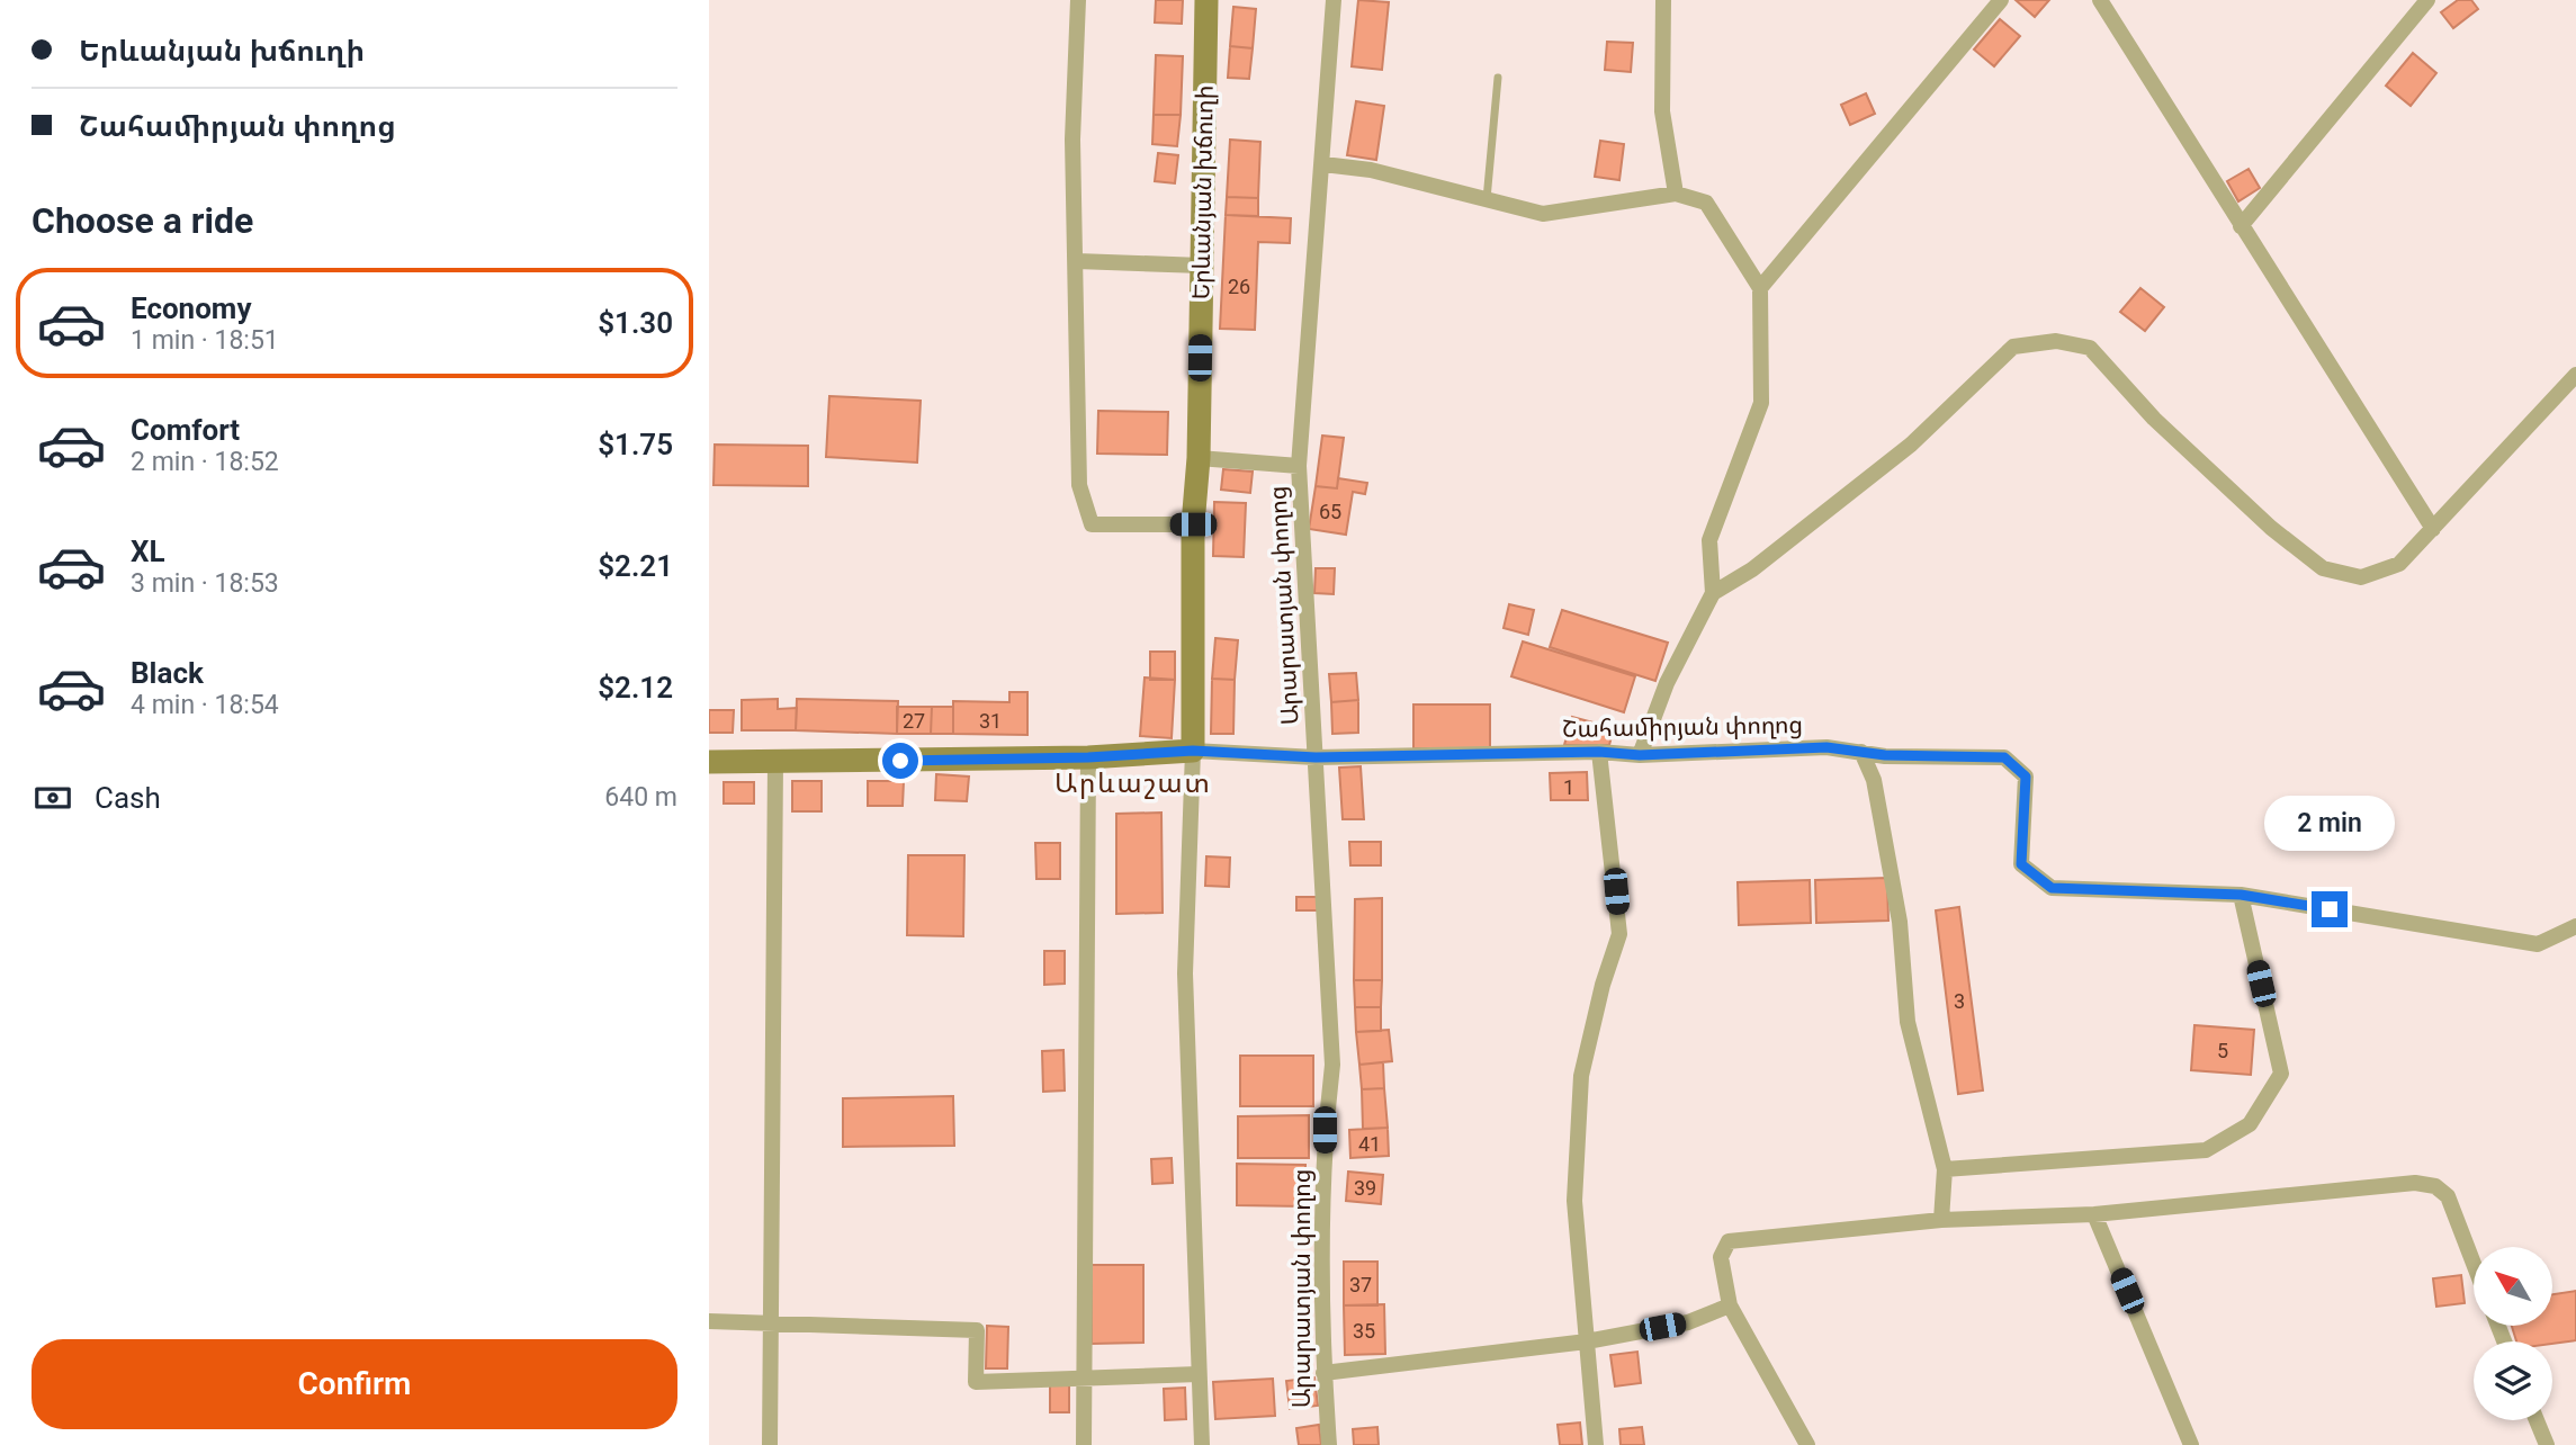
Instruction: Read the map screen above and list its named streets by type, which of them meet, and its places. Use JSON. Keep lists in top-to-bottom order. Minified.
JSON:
{"streets":{"main road":["Երևանյան խճուղի"],"street":["Արարատյան փողոց","Շահամիրյան փողոց"]},"crossings":[["Երևանյան խճուղի","Շահամիրյան փողոց"],["Արարատյան փողոց","Շահամիրյան փողոց"]],"districts":["Արևաշատ"],"house_numbers":["26","65","27","31","1","3","5","41","39","37","35"],"north":"top left","page":{"banner":["Երևանյան խճուղի","Շահամիրյան փողոց"],"heading":"Choose a ride","list":[{"name":"Economy","note":"1 min · 18:51","value":"$1.30"},{"name":"Comfort","note":"2 min · 18:52","value":"$1.75"},{"name":"XL","note":"3 min · 18:53","value":"$2.21"},{"name":"Black","note":"4 min · 18:54","value":"$2.12"}],"pay":["Cash","640 m"],"bubble":"2 min","buttons":"Confirm"}}
